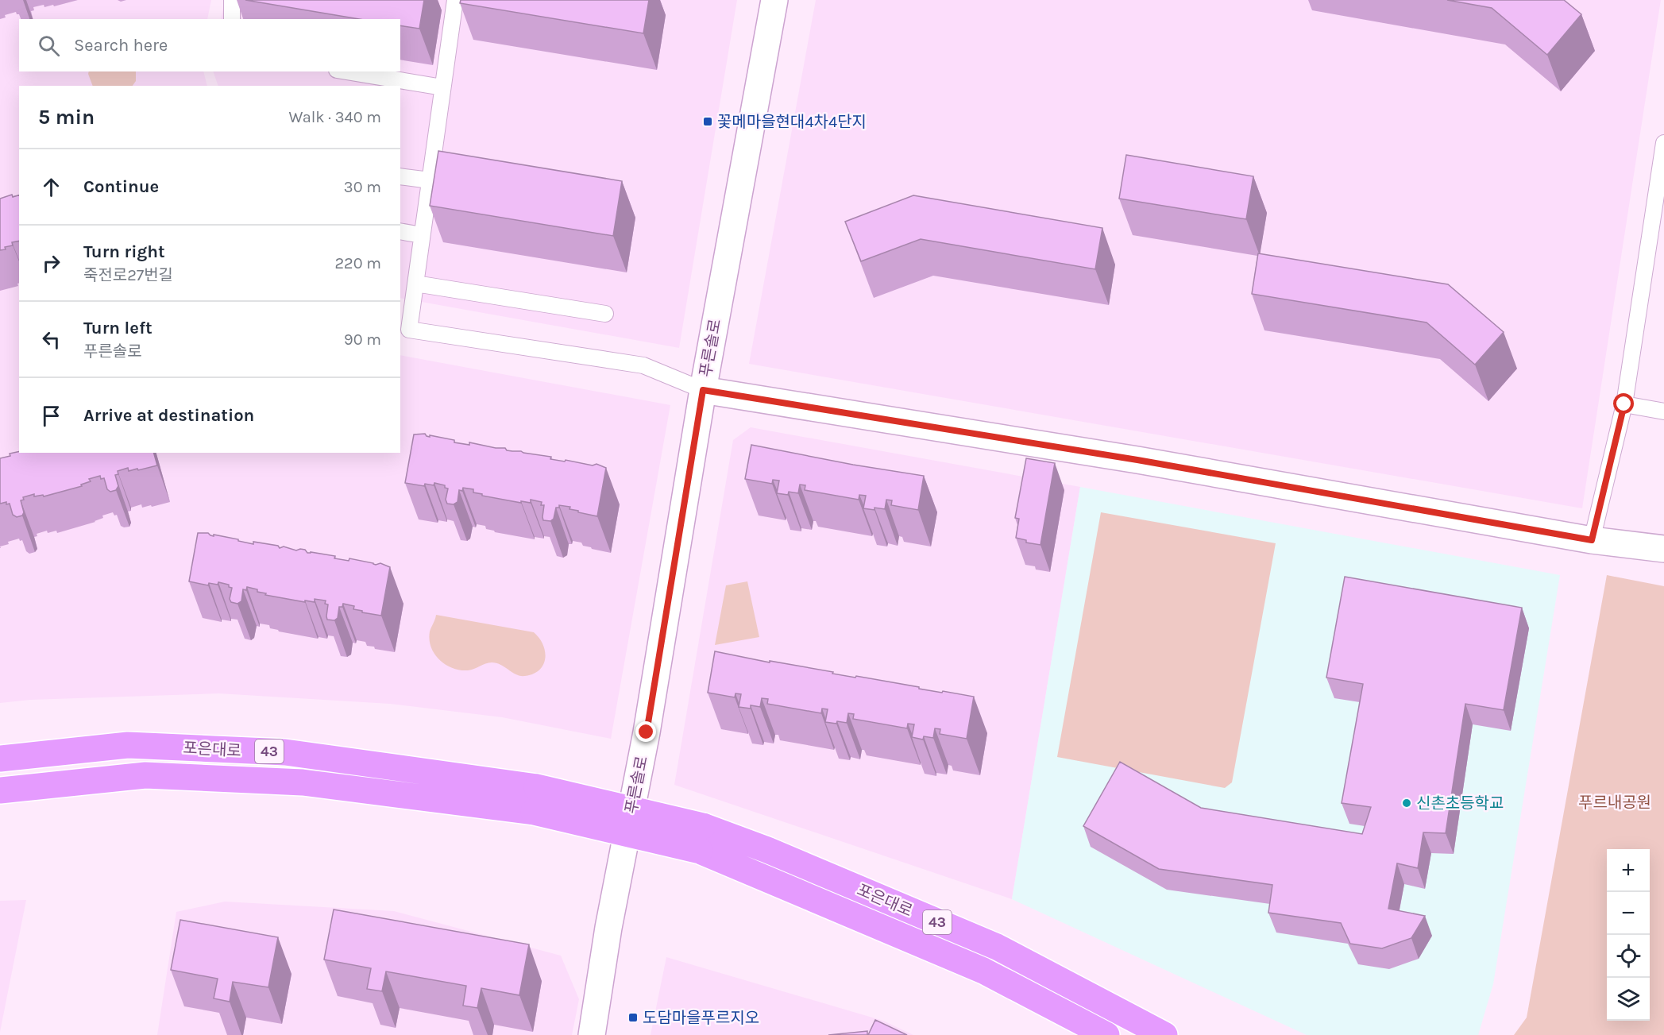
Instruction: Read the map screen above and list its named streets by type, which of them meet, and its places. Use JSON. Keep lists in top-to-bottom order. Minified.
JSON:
{"streets":{"highway":["포은대로","43"],"street":["푸른솔로"]},"crossings":[["포은대로","43"]],"parks":["푸르내공원"],"places":{"transit":["꽃메마을현대4차4단지","도담마을푸르지오"],"other":["신촌초등학교"]},"page":{"search":"Search here","heading":["5 min","Walk · 340 m"],"list":[["Continue","30 m"],["Turn right","죽전로27번길","220 m"],["Turn left","푸른솔로","90 m"],"Arrive at destination"],"map_buttons":["+","−"]}}
